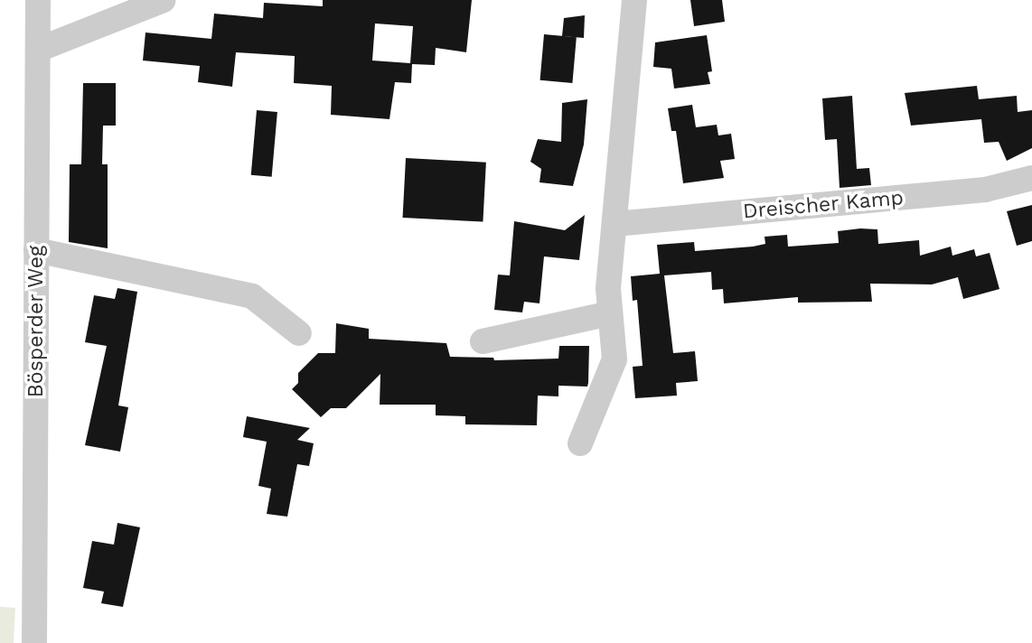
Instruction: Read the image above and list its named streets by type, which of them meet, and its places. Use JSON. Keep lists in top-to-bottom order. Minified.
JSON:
{"streets":{"street":["Dreischer Kamp","Bösperder Weg"]}}
